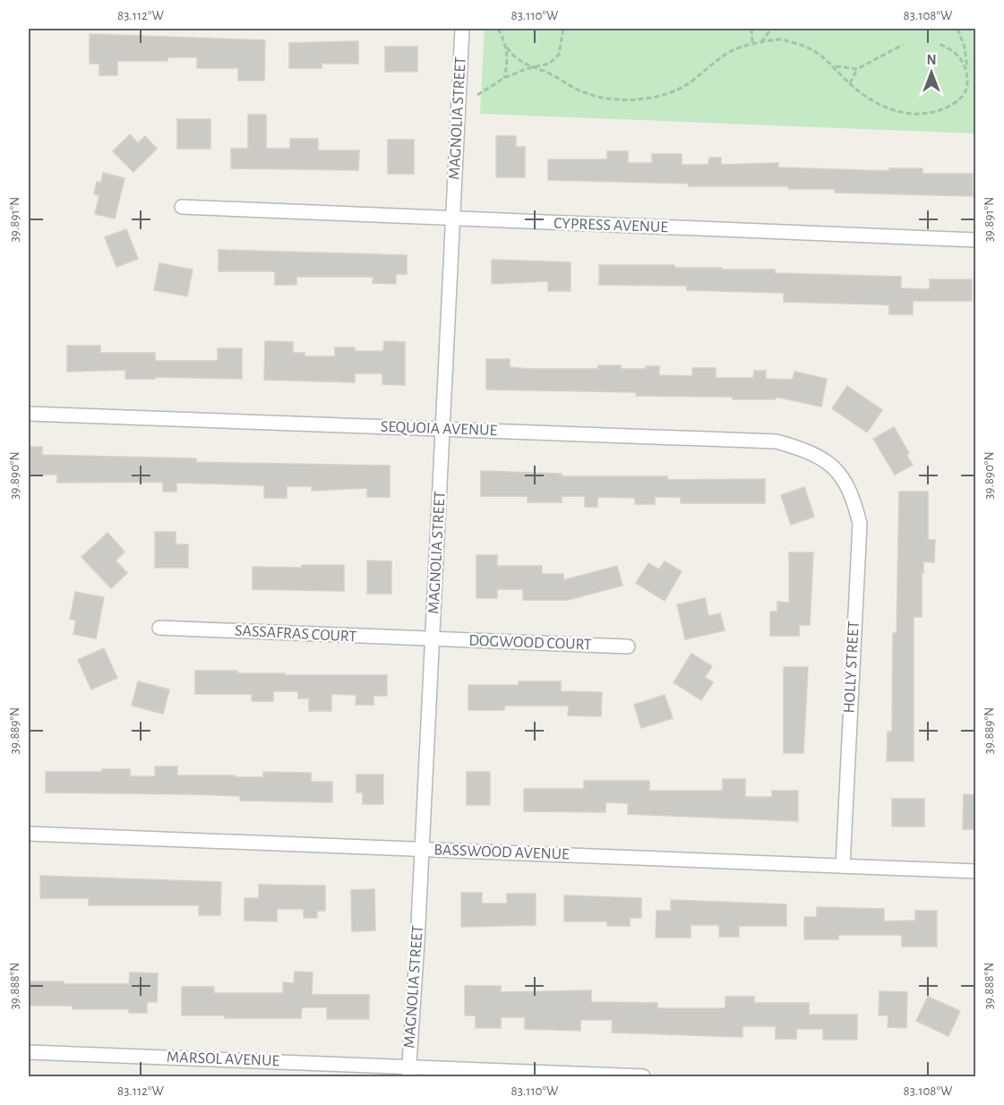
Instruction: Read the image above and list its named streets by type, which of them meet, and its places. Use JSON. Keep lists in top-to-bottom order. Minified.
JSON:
{"streets":{"street":["MAGNOLIA STREET","CYPRESS AVENUE","SEQUOIA AVENUE","SASSAFRAS COURT","DOGWOOD COURT","HOLLY STREET","BASSWOOD AVENUE","MARSOL AVENUE"]},"crossings":[["MAGNOLIA STREET","CYPRESS AVENUE"],["MAGNOLIA STREET","SEQUOIA AVENUE"],["MAGNOLIA STREET","SASSAFRAS COURT"],["MAGNOLIA STREET","DOGWOOD COURT"],["MAGNOLIA STREET","BASSWOOD AVENUE"],["MAGNOLIA STREET","MARSOL AVENUE"],["SEQUOIA AVENUE","HOLLY STREET"],["SASSAFRAS COURT","DOGWOOD COURT"],["HOLLY STREET","BASSWOOD AVENUE"]],"north":"top","coordinates":["83.112°W","83.110°W","83.108°W","39.891°N","39.890°N","39.889°N","39.888°N"]}
